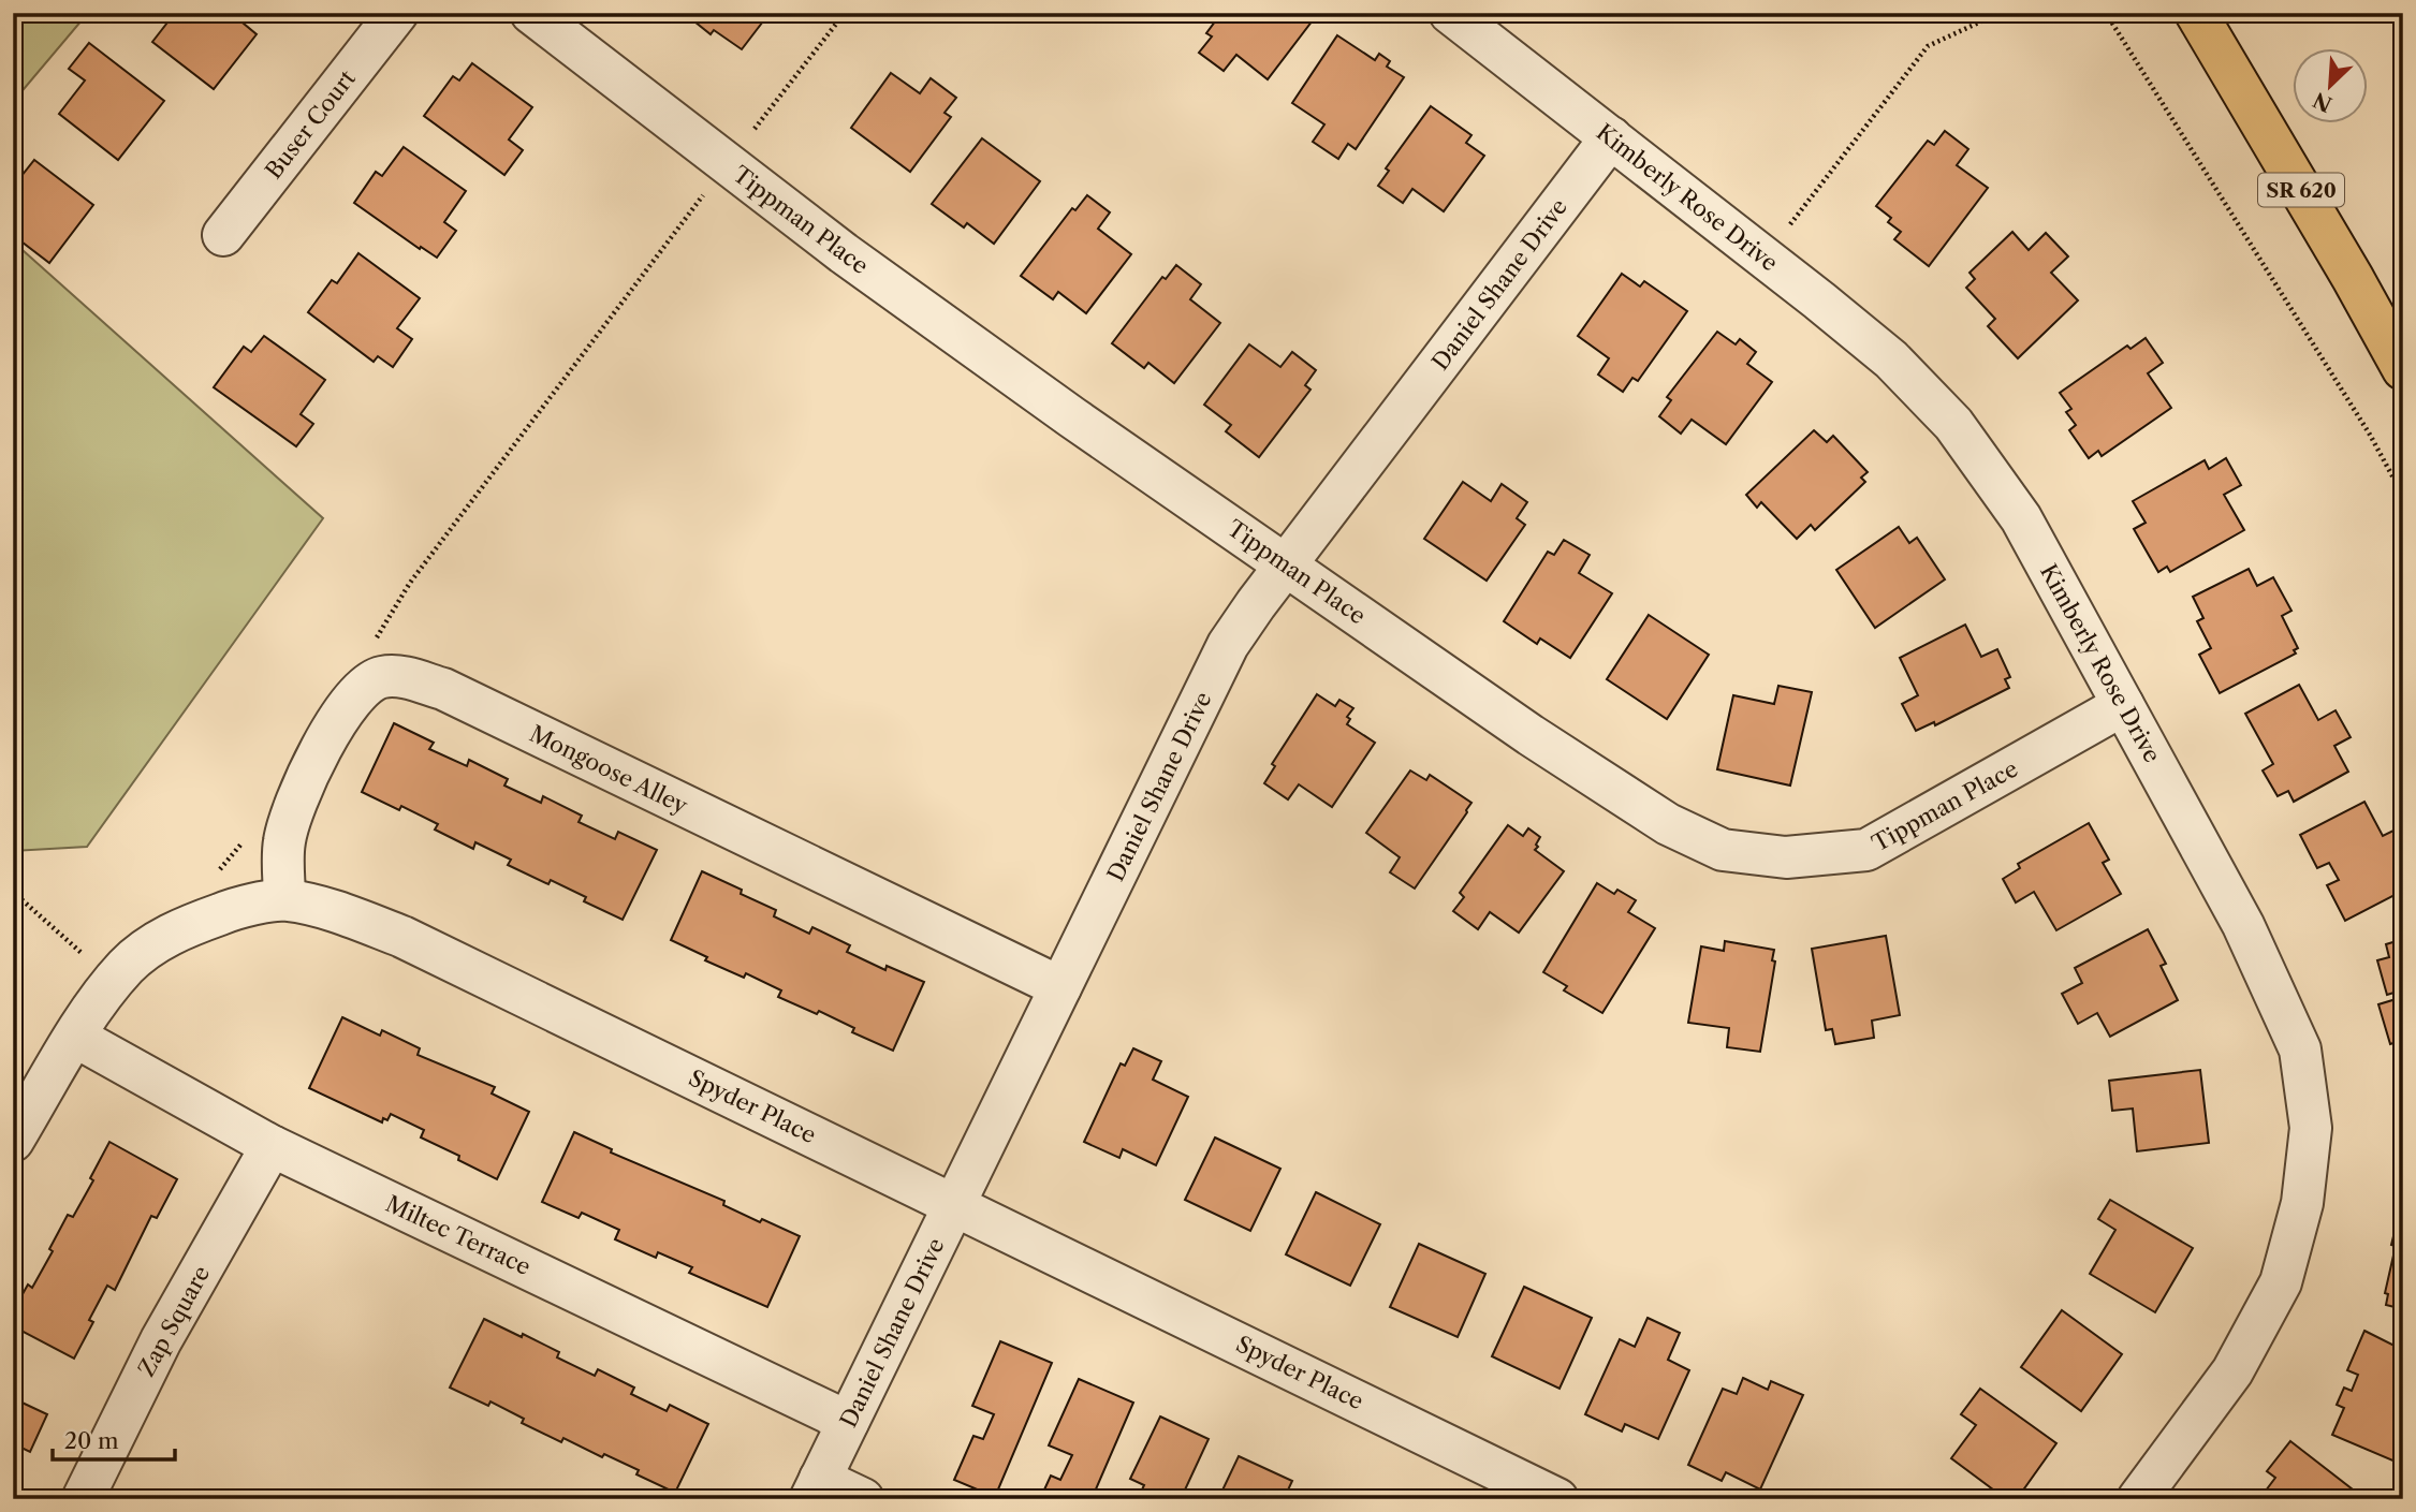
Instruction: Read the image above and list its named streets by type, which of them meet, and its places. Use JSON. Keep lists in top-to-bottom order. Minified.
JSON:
{"streets":{"main road":["SR 620"],"street":["Buser Court","Kimberly Rose Drive","Tippman Place","Daniel Shane Drive","Mongoose Alley","Spyder Place","Miltec Terrace","Zap Square"]},"crossings":[["Kimberly Rose Drive","Tippman Place"],["Kimberly Rose Drive","Daniel Shane Drive"],["Tippman Place","Daniel Shane Drive"],["Daniel Shane Drive","Mongoose Alley"],["Daniel Shane Drive","Spyder Place"],["Daniel Shane Drive","Miltec Terrace"],["Mongoose Alley","Spyder Place"],["Spyder Place","Miltec Terrace"],["Miltec Terrace","Zap Square"]],"scale_bar":"20 m","north":"bottom left"}
